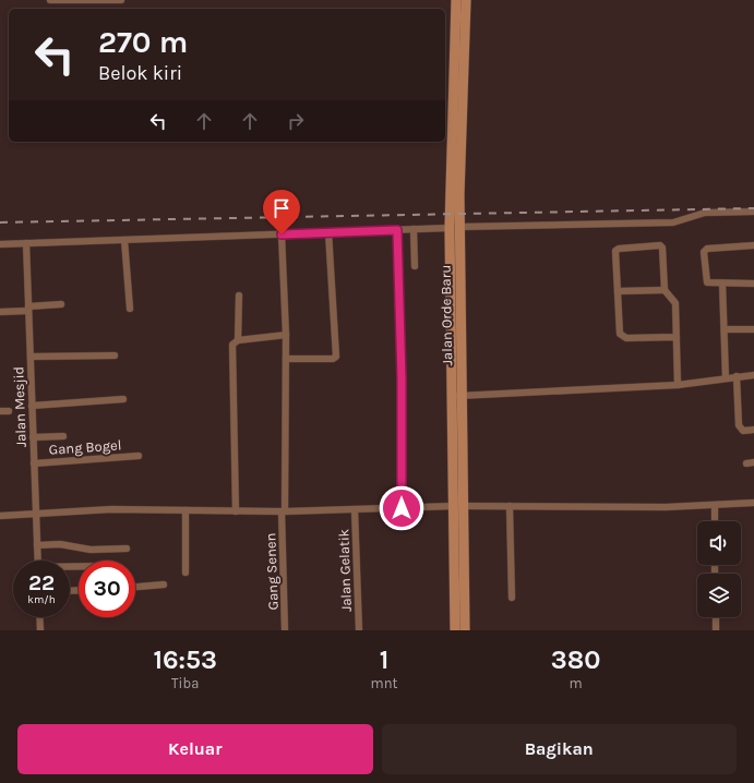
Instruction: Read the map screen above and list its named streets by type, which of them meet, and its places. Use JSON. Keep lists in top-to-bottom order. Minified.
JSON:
{"streets":{"main road":["Jalan Orde Baru"],"street":["Jalan Mesjid","Gang Bogel","Jalan Gelatik","Gang Senen"]},"crossings":[["Jalan Mesjid","Gang Bogel"]],"page":{"turn":["270 m","Belok kiri"],"speed":"22 km/h","limit":"30","eta":["16:53","Tiba","1","mnt","380","m"],"buttons":["Keluar","Bagikan"]}}
